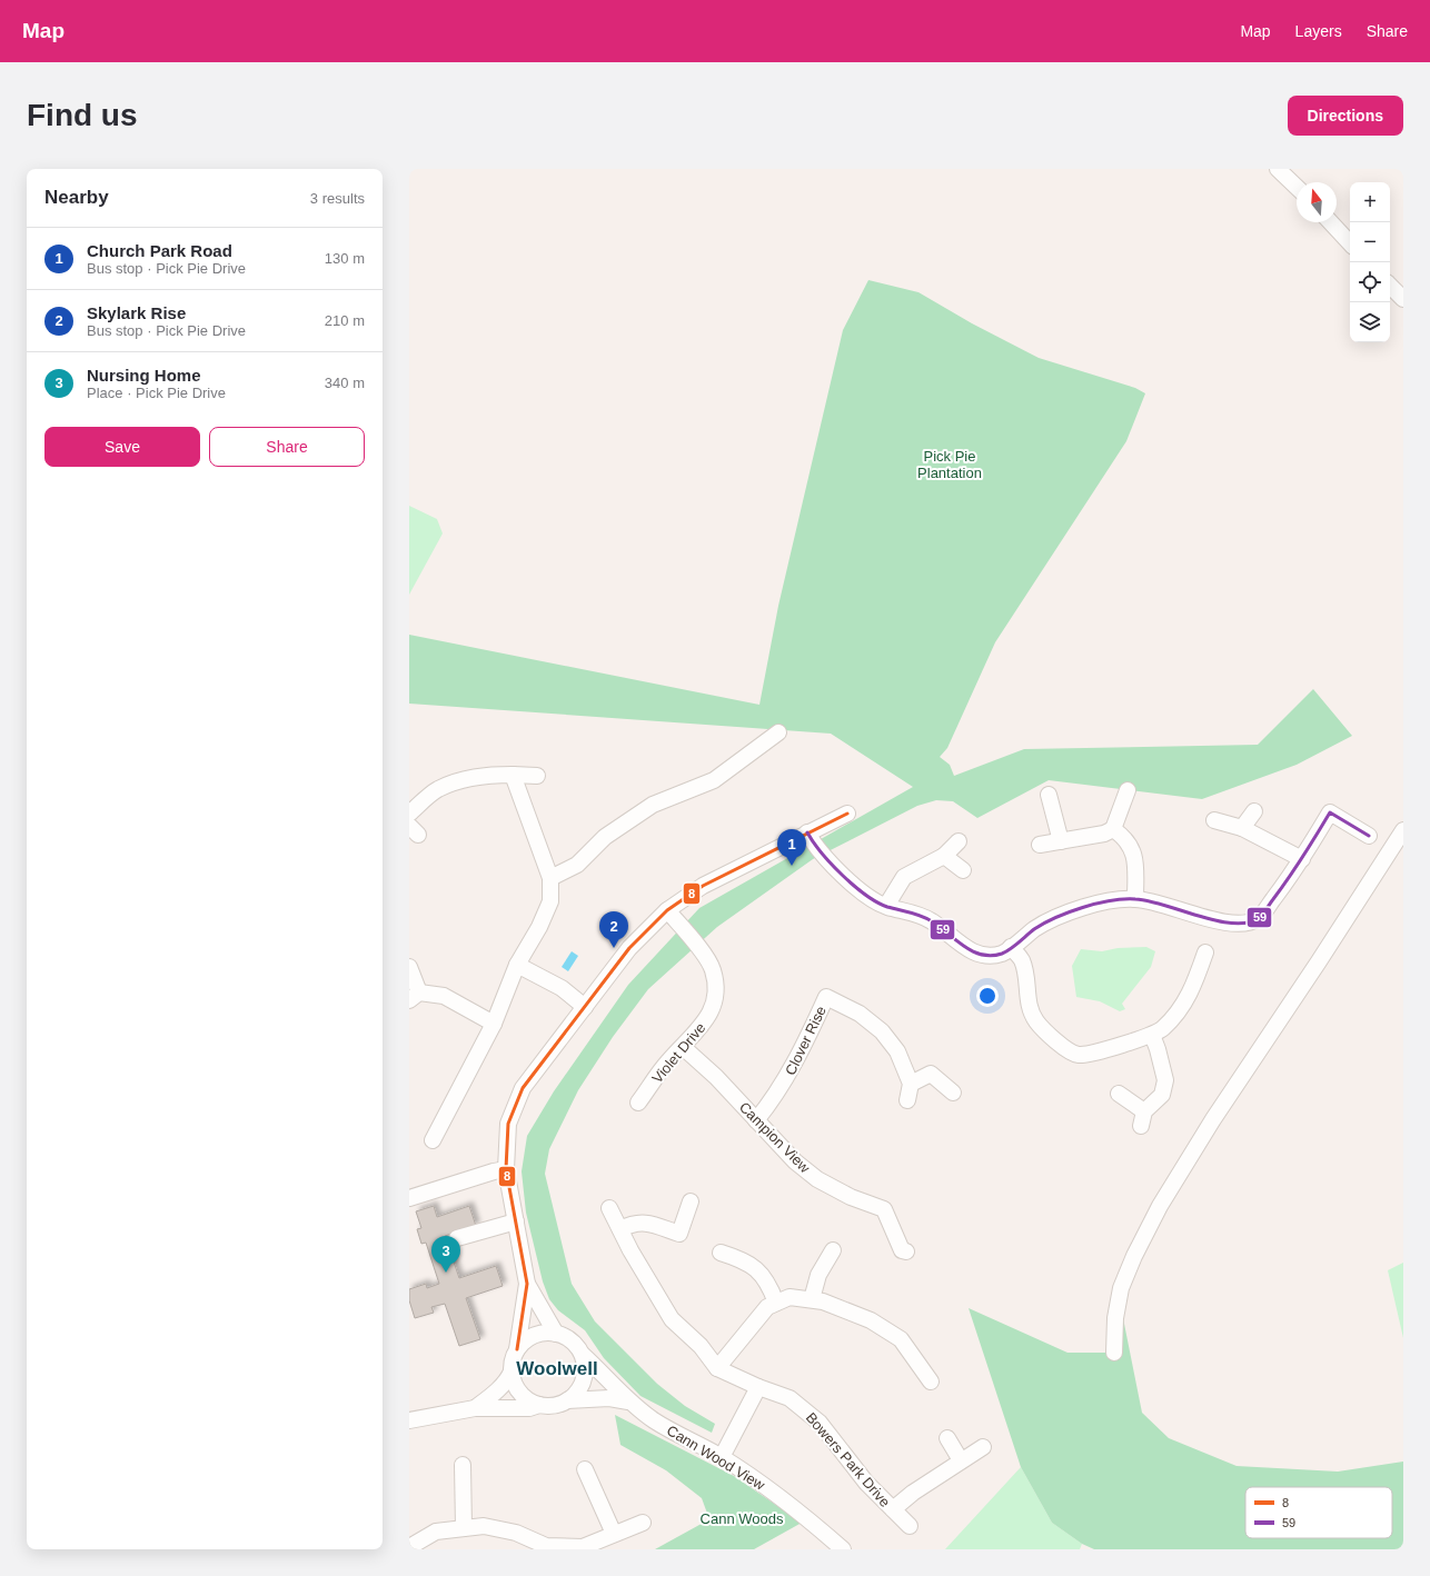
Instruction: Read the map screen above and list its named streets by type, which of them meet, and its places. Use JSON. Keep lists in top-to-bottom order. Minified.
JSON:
{"streets":{"street":["Clover Rise","Violet Drive","Campion View","Cann Wood View","Bowers Park Drive"]},"crossings":[["Clover Rise","Campion View"],["Violet Drive","Campion View"]],"districts":["Woolwell"],"parks":["Pick Pie Plantation","Cann Woods"],"lines":["transit line 59","transit line 8"],"legend":["8","59"],"north":"top","page":{"header":"Map","nav":["Map","Layers","Share"],"buttons":["Directions",["Save","Share"]],"title":"Find us","heading":["Nearby","3 results"],"map_buttons":["+","−"],"list":[{"mark":"1","name":"Church Park Road","note":"Bus stop · Pick Pie Drive","value":"130 m"},{"mark":"2","name":"Skylark Rise","note":"Bus stop · Pick Pie Drive","value":"210 m"},{"mark":"3","name":"Nursing Home","note":"Place · Pick Pie Drive","value":"340 m"}],"pins":["1","2","3"]}}
